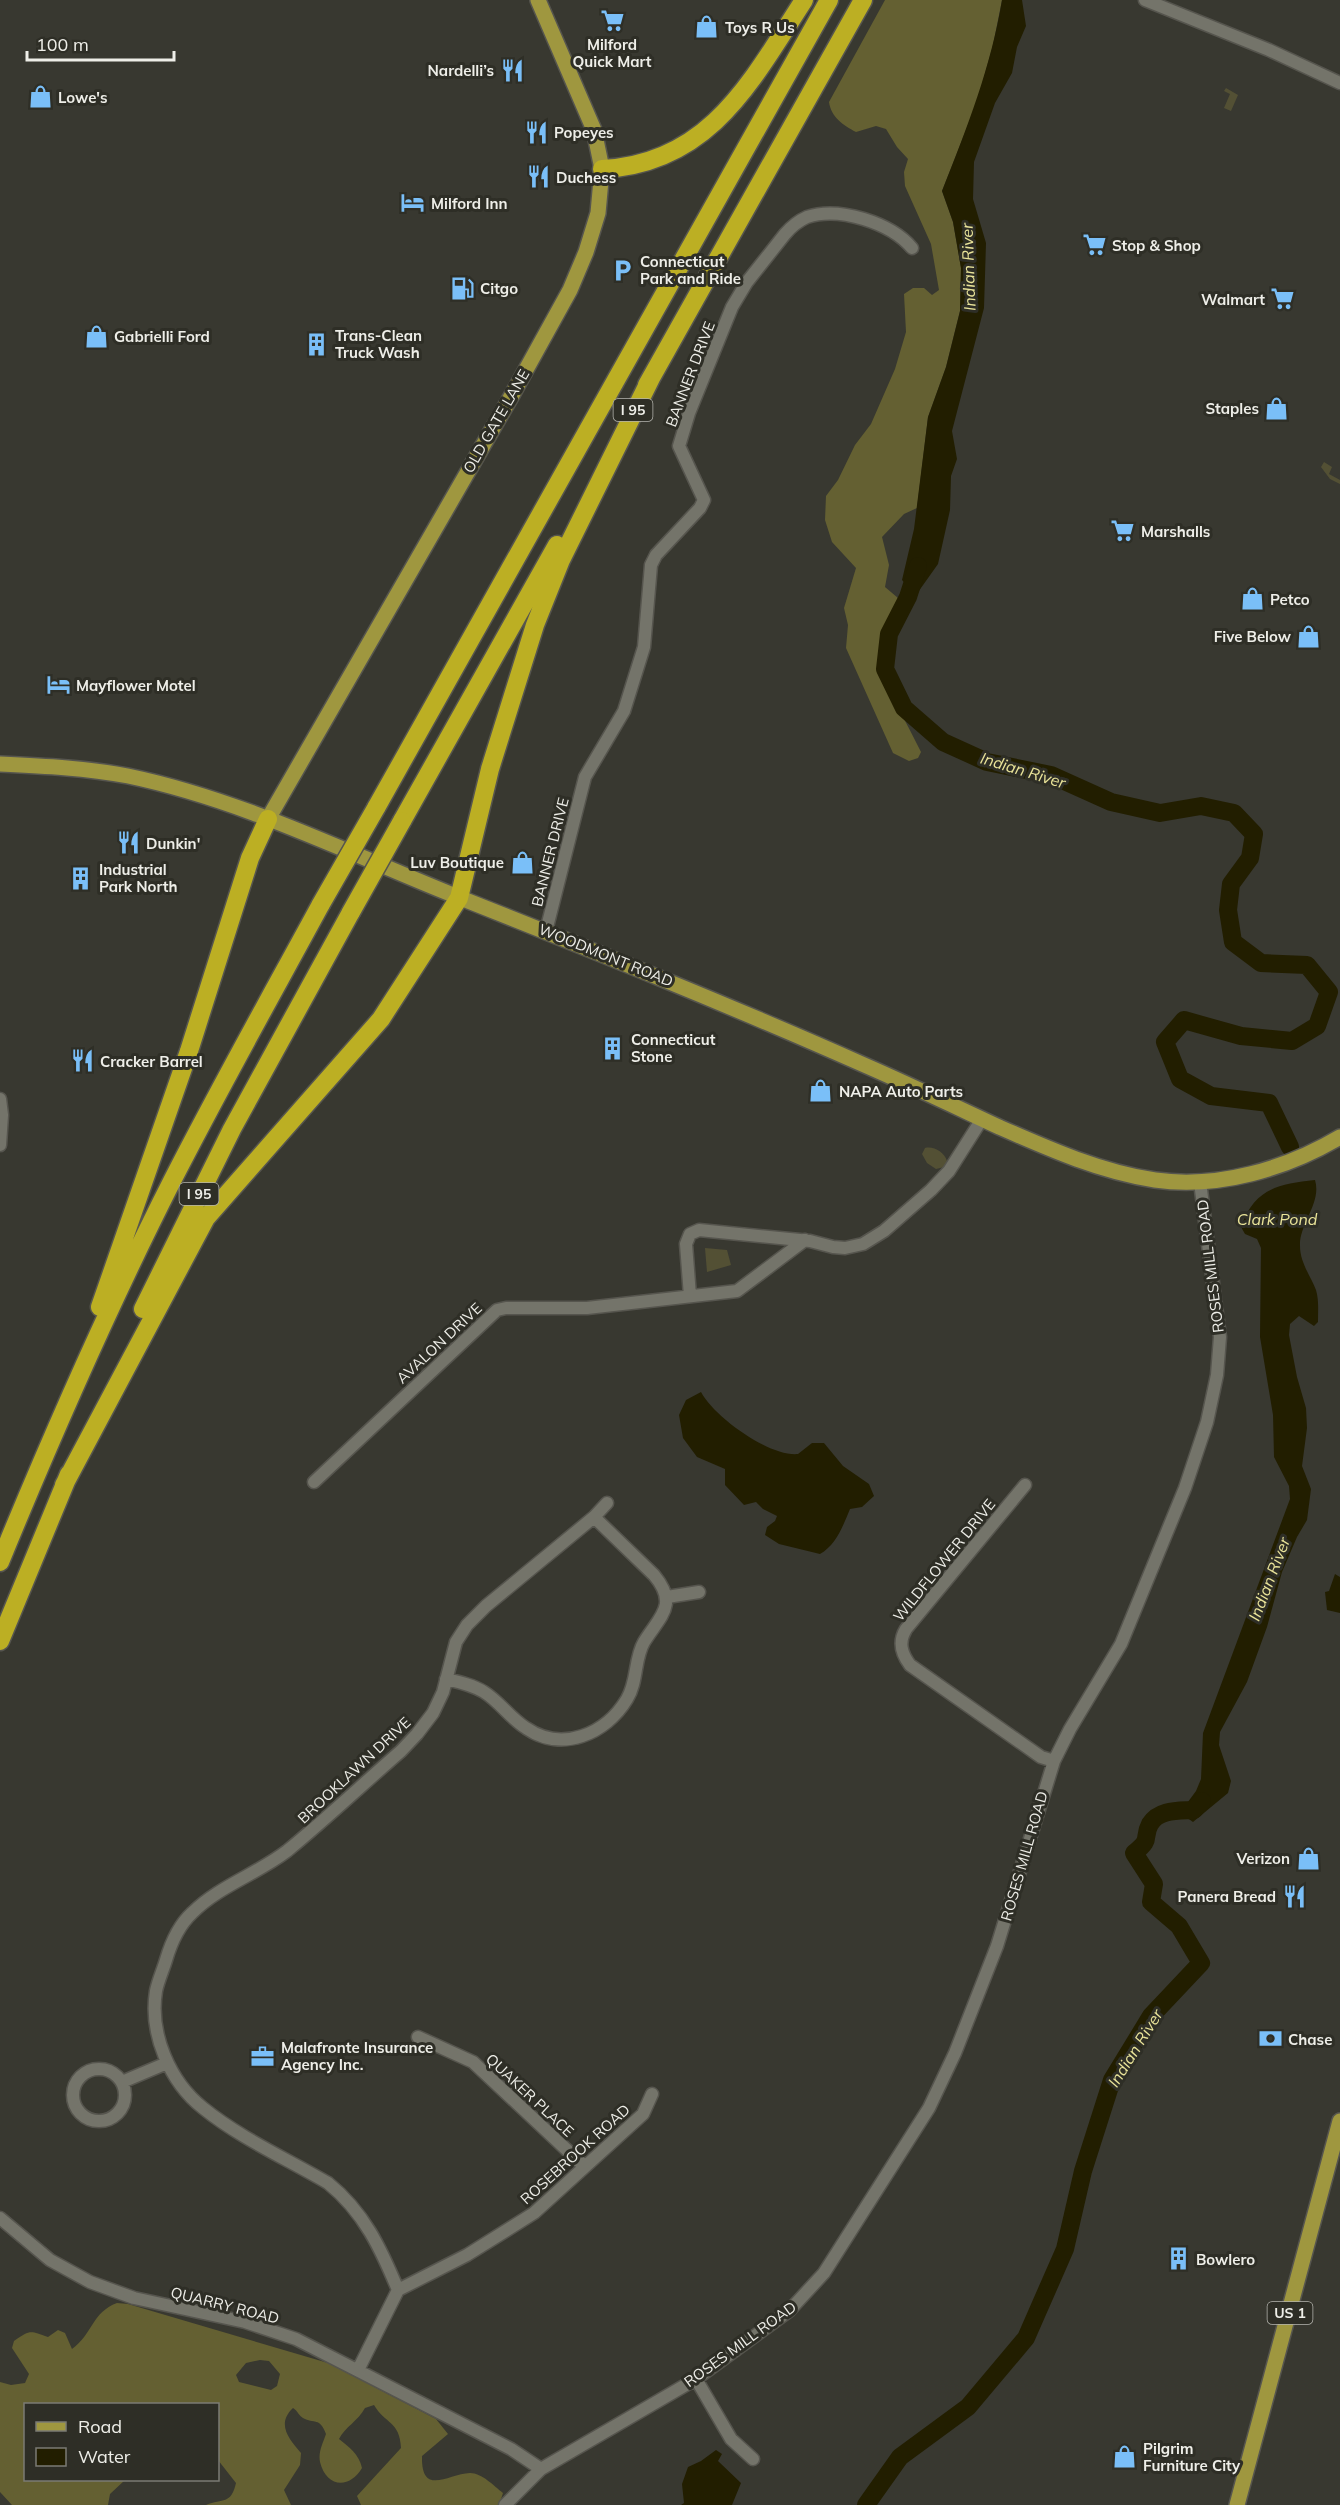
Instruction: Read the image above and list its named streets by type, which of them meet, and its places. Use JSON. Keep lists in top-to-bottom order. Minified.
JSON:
{"streets":{"highway":["I 95"],"main road":["OLD GATE LANE","WOODMONT ROAD","ROSES MILL ROAD","US 1"],"street":["BANNER DRIVE","AVALON DRIVE","WILDFLOWER DRIVE","BROOKLAWN DRIVE","QUAKER PLACE","ROSEBROOK ROAD","QUARRY ROAD"]},"crossings":[["BANNER DRIVE","WOODMONT ROAD"],["OLD GATE LANE","WOODMONT ROAD"],["WOODMONT ROAD","ROSES MILL ROAD"],["ROSES MILL ROAD","WILDFLOWER DRIVE"],["ROSES MILL ROAD","QUARRY ROAD"],["BROOKLAWN DRIVE","ROSEBROOK ROAD"],["QUAKER PLACE","ROSEBROOK ROAD"]],"water":["Indian River","Clark Pond"],"places":{"supermarket":["Milford Quick Mart","Stop & Shop","Walmart","Marshalls"],"shop":["Toys R Us","Lowe's","Gabrielli Ford","Staples","Petco","Five Below","Luv Boutique","NAPA Auto Parts","Verizon","Pilgrim Furniture City"],"restaurant":["Nardelli’s","Popeyes","Duchess","Dunkin'","Cracker Barrel","Panera Bread"],"hotel":["Milford Inn","Mayflower Motel"],"parking":["Connecticut Park and Ride"],"fuel station":["Citgo"],"building":["Trans-Clean Truck Wash","Industrial Park North","Connecticut Stone","Bowlero"],"bank":["Chase"],"office":["Malafronte Insurance Agency Inc."]},"legend":["Road","Water"],"scale_bar":"100 m"}
